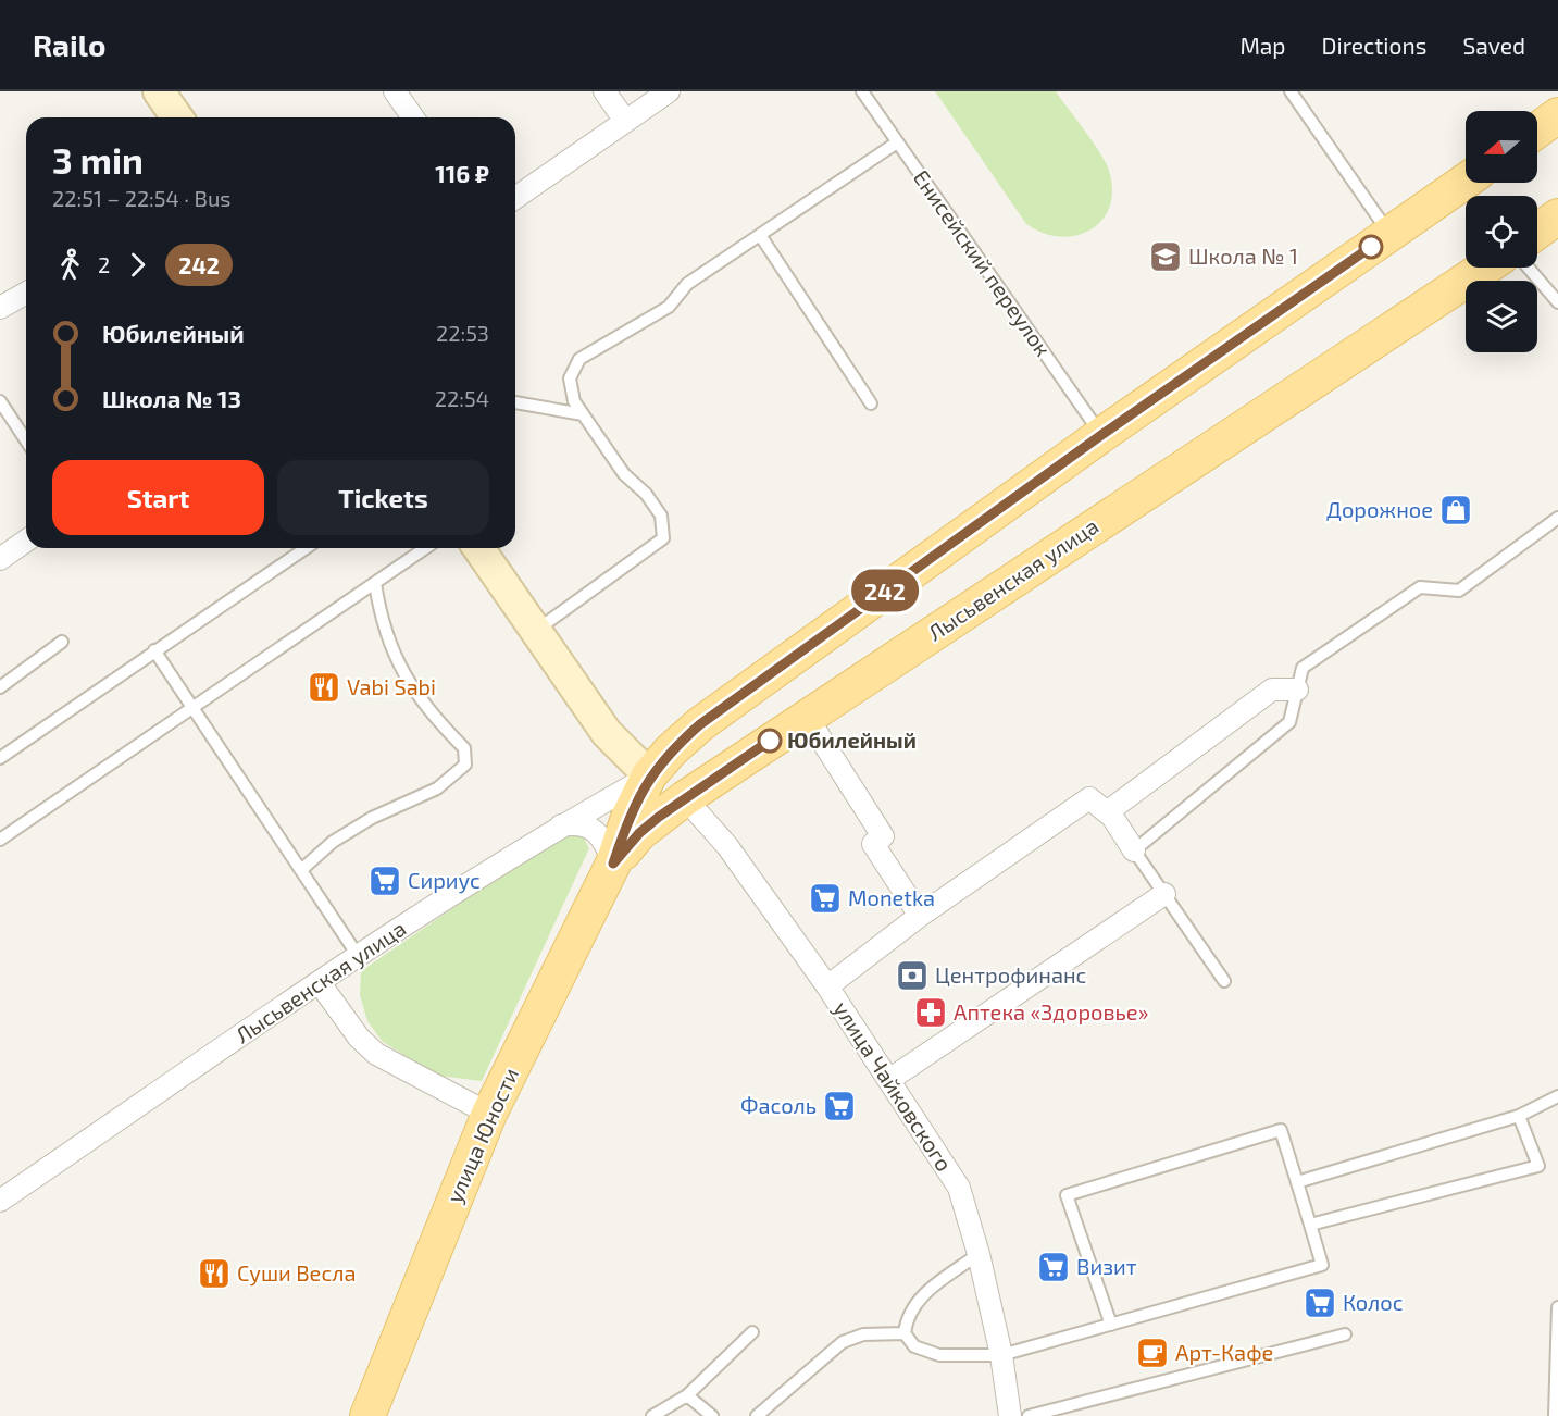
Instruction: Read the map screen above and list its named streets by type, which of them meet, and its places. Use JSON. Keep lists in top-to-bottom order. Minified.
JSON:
{"streets":{"main road":["Лысьвенская улица","улица Юности"],"street":["улица Чайковского"],"lane":["Енисейский переулок"]},"crossings":[["Енисейский переулок","Лысьвенская улица"],["Лысьвенская улица","улица Чайковского"],["Лысьвенская улица","улица Юности"]],"places":{"school or university":["Школа № 1"],"shop":["Дорожное"],"restaurant":["Vabi Sabi","Суши Весла"],"other":["Юбилейный"],"supermarket":["Сириус","Monetka","Фасоль","Визит","Колос"],"bank":["Центрофинанс"],"pharmacy":["Аптека «Здоровье»"],"cafe":["Арт-Кафе"]},"lines":["bus line 242"],"north":"left","page":{"header":"Railo","nav":["Map","Directions","Saved"],"on_map":"242","heading":["3 min","22:51 – 22:54 · Bus","116 ₽"],"legs":["2","242"],"list":[{"name":"Юбилейный","value":"22:53"},{"name":"Школа № 13","value":"22:54"}],"buttons":["Start","Tickets"]}}
